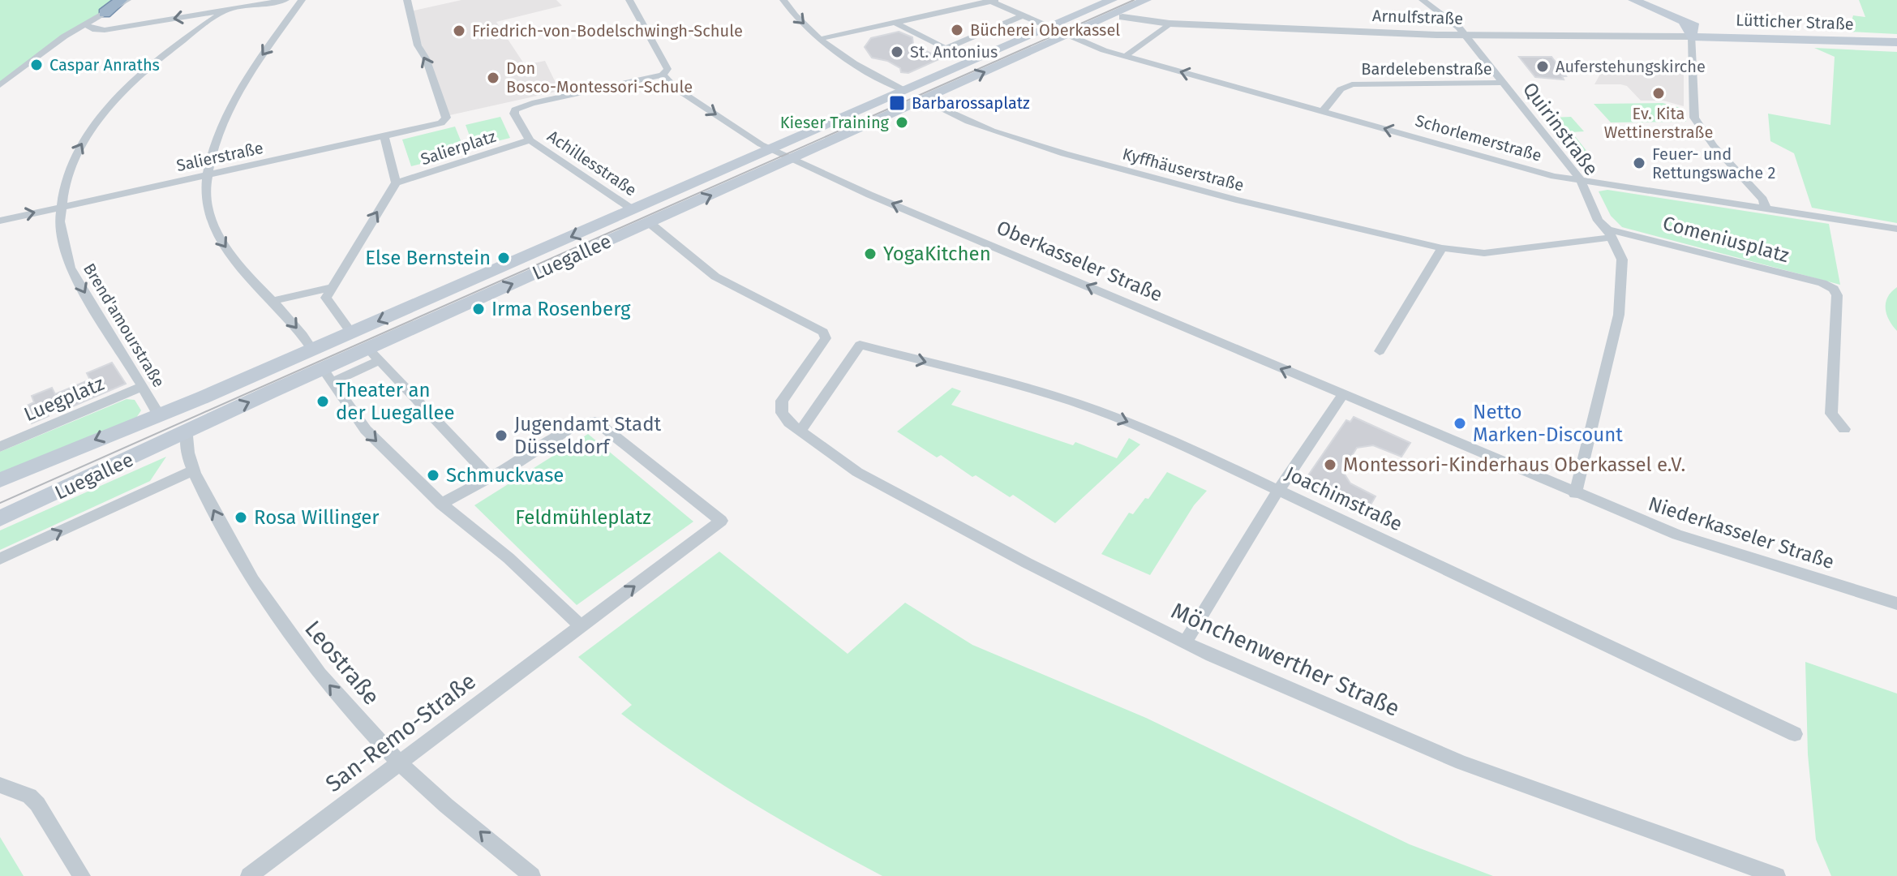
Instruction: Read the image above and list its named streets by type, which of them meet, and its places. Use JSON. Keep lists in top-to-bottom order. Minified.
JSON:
{"streets":{"main road":["Lütticher Straße","Luegallee"],"street":["Arnulfstraße","Bardelebenstraße","Quirinstraße","Schorlemerstraße","Salierplatz","Salierstraße","Achillesstraße","Kyffhäuserstraße","Comeniusplatz","Oberkasseler Straße","Brend'amourstraße","Luegplatz","Joachimstraße","Niederkasseler Straße","Mönchenwerther Straße","Leostraße","San-Remo-Straße"]},"crossings":[["Arnulfstraße","Lütticher Straße"],["Arnulfstraße","Quirinstraße"],["Bardelebenstraße","Quirinstraße"],["Bardelebenstraße","Schorlemerstraße"],["Quirinstraße","Schorlemerstraße"],["Quirinstraße","Kyffhäuserstraße"],["Quirinstraße","Comeniusplatz"],["Quirinstraße","Oberkasseler Straße"],["Quirinstraße","Niederkasseler Straße"],["Schorlemerstraße","Luegallee"],["Salierplatz","Achillesstraße"],["Salierstraße","Brend'amourstraße"],["Achillesstraße","Luegallee"],["Achillesstraße","Oberkasseler Straße"],["Kyffhäuserstraße","Comeniusplatz"],["Kyffhäuserstraße","Luegallee"],["Luegallee","Oberkasseler Straße"],["Luegallee","Brend'amourstraße"],["Luegallee","Mönchenwerther Straße"],["Luegallee","Leostraße"],["Oberkasseler Straße","Niederkasseler Straße"],["Brend'amourstraße","Luegplatz"],["Joachimstraße","Mönchenwerther Straße"],["Leostraße","San-Remo-Straße"]],"one_way":["Schorlemerstraße","Joachimstraße","Leostraße"],"parks":["Feldmühleplatz"],"places":{"other":["Bücherei Oberkassel","Friedrich-von-Bodelschwingh-Schule","St. Antonius","Caspar Anraths","Auferstehungskirche","Don Bosco-Montessori-Schule","Ev. Kita Wettinerstraße","Kieser Training","Feuer- und Rettungswache 2","YogaKitchen","Else Bernstein","Irma Rosenberg","Theater an der Luegallee","Netto Marken-Discount","Jugendamt Stadt Düsseldorf","Montessori-Kinderhaus Oberkassel e.V.","Schmuckvase","Rosa Willinger"],"transit":["Barbarossaplatz"]}}
